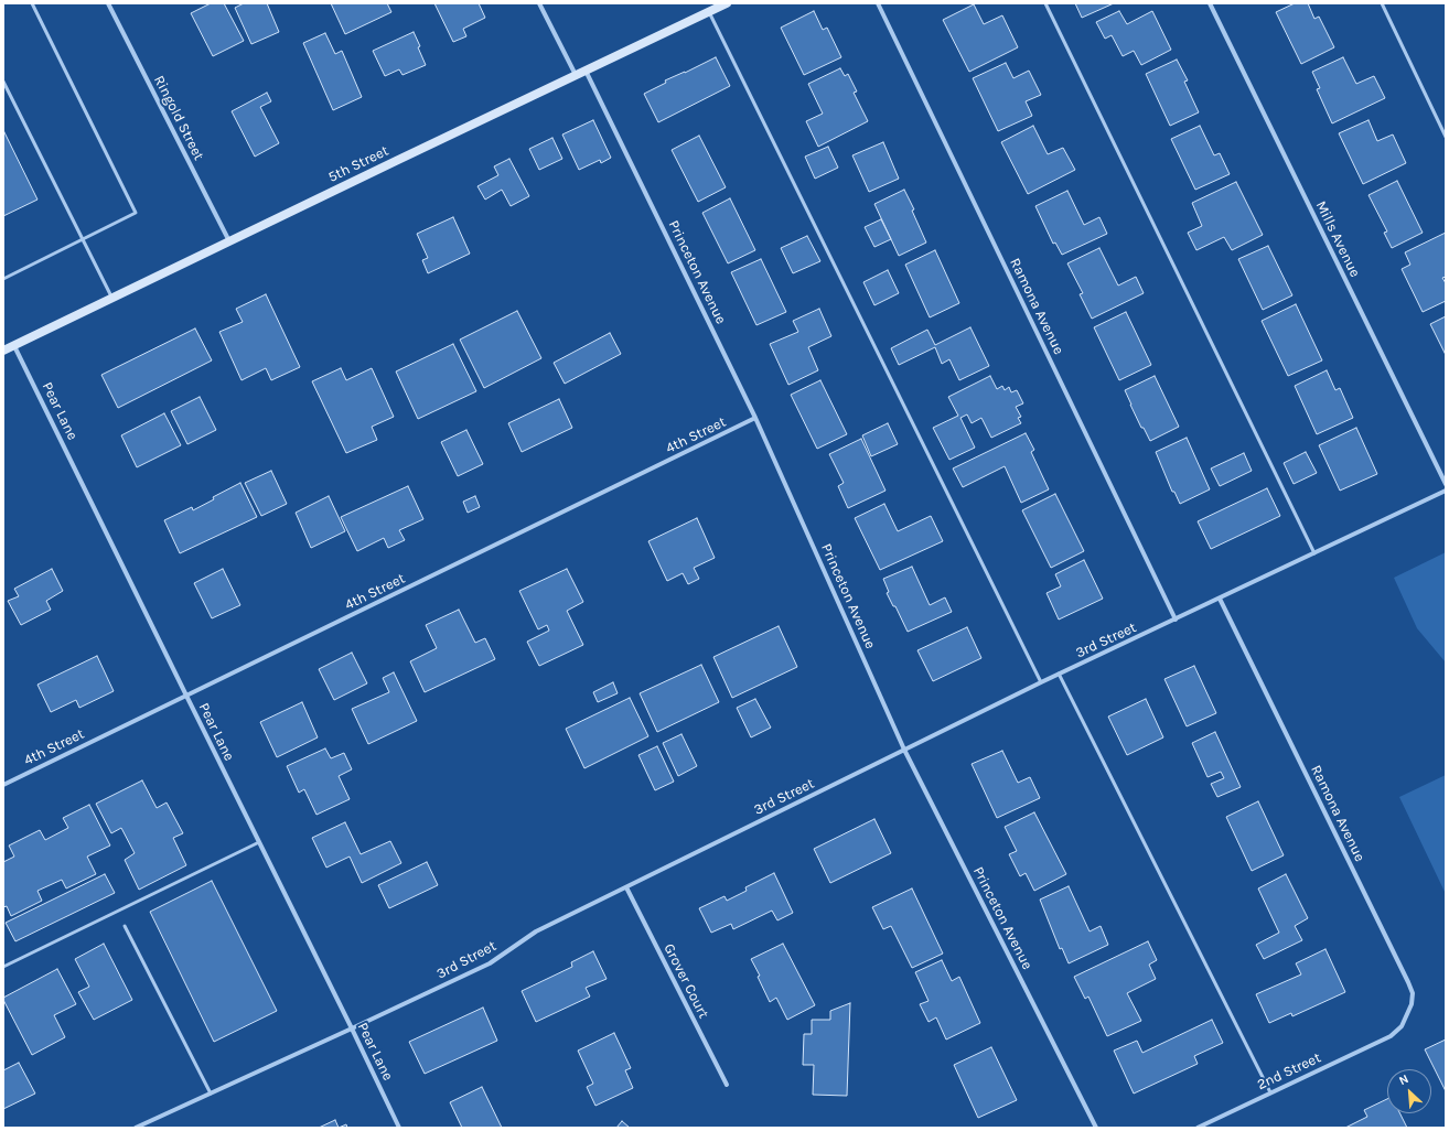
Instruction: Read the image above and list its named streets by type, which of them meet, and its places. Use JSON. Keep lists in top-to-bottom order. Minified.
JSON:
{"streets":{"main road":["5th Street"],"street":["Ringold Street","Mills Avenue","Princeton Avenue","Ramona Avenue","Pear Lane","4th Street","3rd Street","Grover Court","2nd Street"]},"crossings":[["Ringold Street","5th Street"],["5th Street","Princeton Avenue"],["5th Street","Pear Lane"],["Princeton Avenue","4th Street"],["Princeton Avenue","3rd Street"],["Ramona Avenue","3rd Street"],["Ramona Avenue","2nd Street"],["Pear Lane","4th Street"],["Pear Lane","3rd Street"],["3rd Street","Grover Court"]],"north":"top left"}
